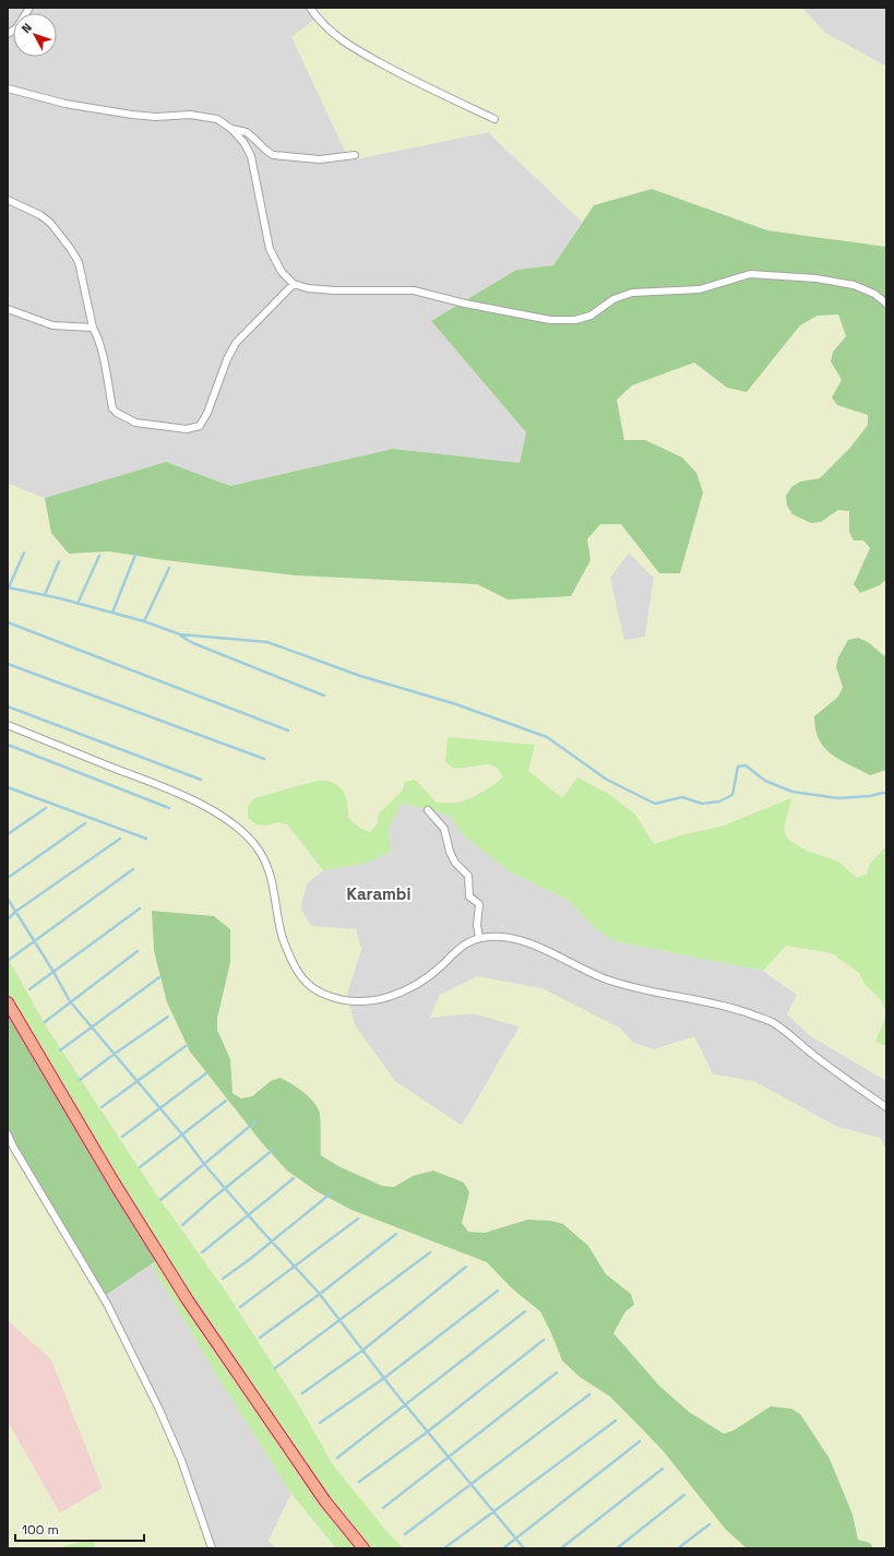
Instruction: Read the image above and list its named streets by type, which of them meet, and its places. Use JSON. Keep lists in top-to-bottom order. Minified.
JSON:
{"districts":["Karambi"],"scale_bar":"100 m","north":"top left"}
